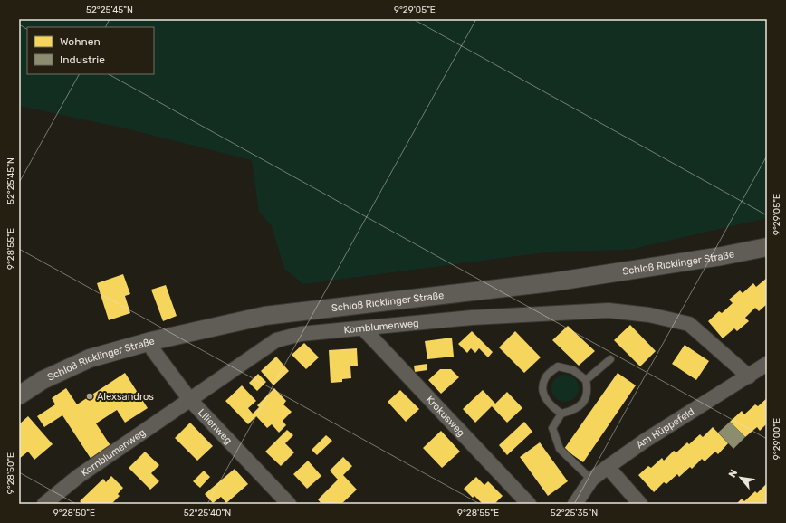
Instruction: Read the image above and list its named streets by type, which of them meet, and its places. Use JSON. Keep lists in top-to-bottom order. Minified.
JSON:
{"streets":{"street":["Schloß Ricklinger Straße","Kornblumenweg","Krokusweg","Lilienweg","Am Hüppefeld"]},"crossings":[["Schloß Ricklinger Straße","Lilienweg"],["Kornblumenweg","Krokusweg"],["Kornblumenweg","Lilienweg"],["Kornblumenweg","Am Hüppefeld"]],"places":["Alexsandros"],"legend":["Wohnen","Industrie"],"north":"top left","coordinates":["52°25'45\"N","9°29'05\"E","9°28'55\"E","9°29'00\"E","9°28'50\"E","52°25'40\"N","52°25'35\"N"]}
